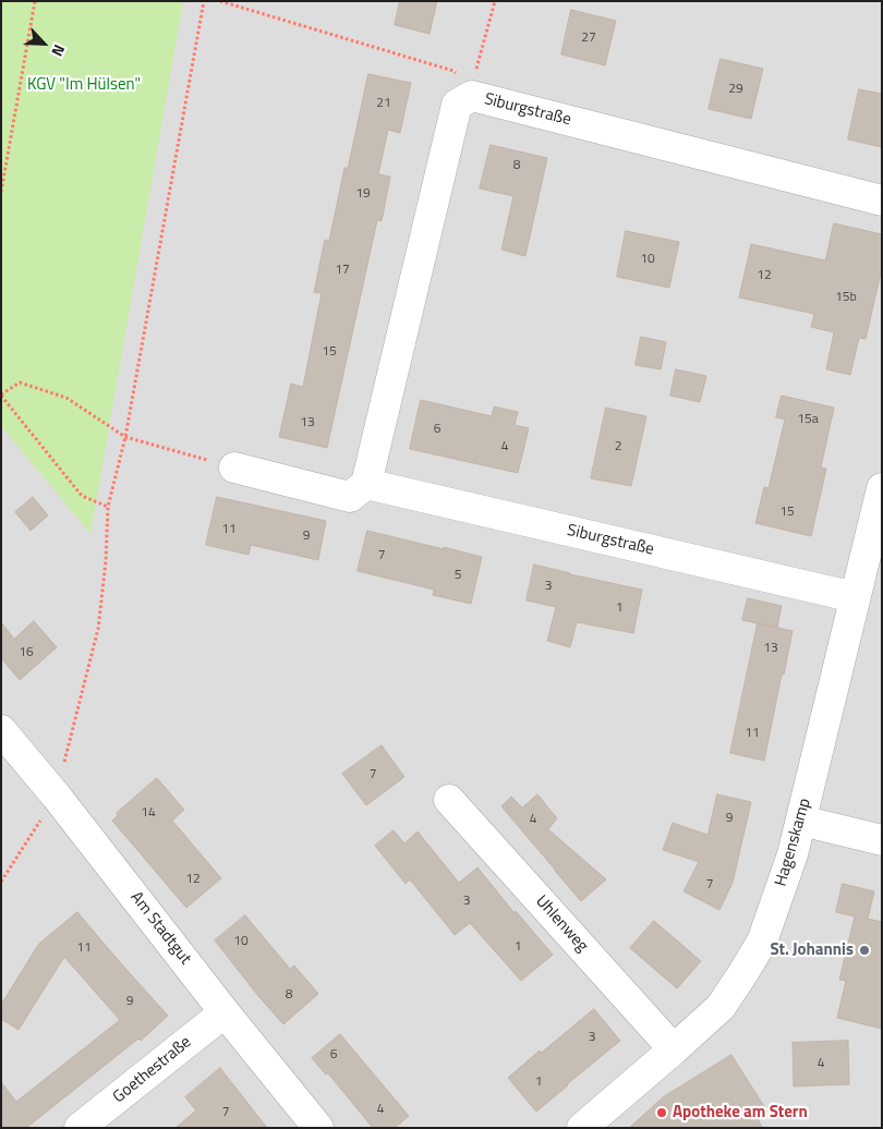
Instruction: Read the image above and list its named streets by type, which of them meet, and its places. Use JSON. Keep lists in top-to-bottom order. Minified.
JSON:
{"streets":{"street":["Siburgstraße","Hagenskamp","Uhlenweg","Am Stadtgut","Goethestraße"]},"crossings":[["Siburgstraße","Hagenskamp"],["Hagenskamp","Uhlenweg"],["Am Stadtgut","Goethestraße"]],"parks":["KGV \"Im Hülsen\""],"places":["St. Johannis","Apotheke am Stern"],"house_numbers":["27","29","21","8","19","10","17","12","15b","15","15a","13","6","4","2","15","11","9","7","5","3","1","13","16","11","7","14","9","4","12","7","3","10","1","11","8","9","3","6","4","1","4","7"],"north":"bottom right"}
